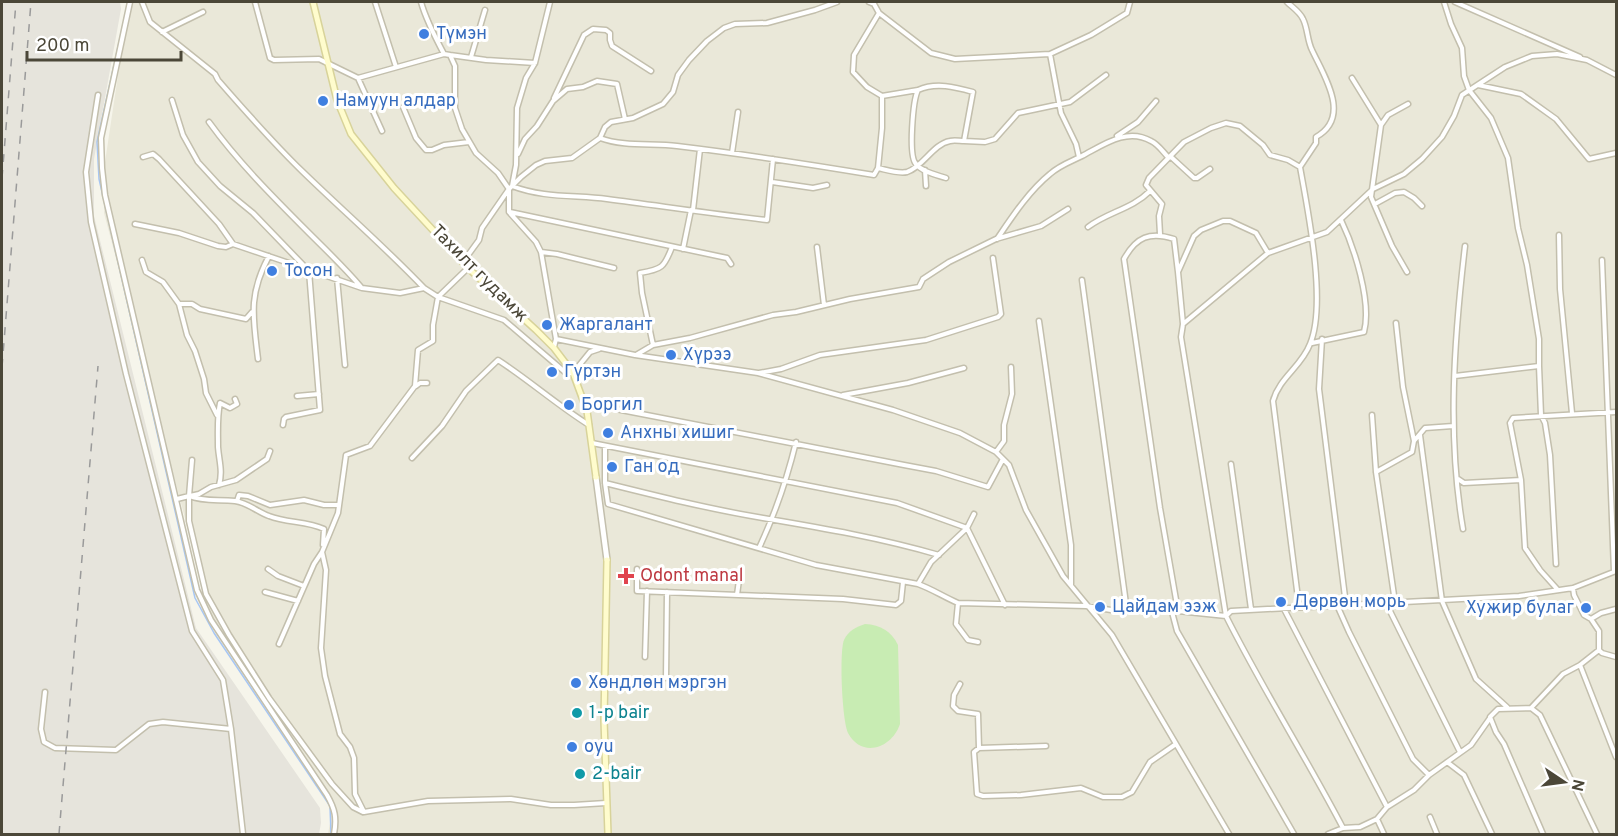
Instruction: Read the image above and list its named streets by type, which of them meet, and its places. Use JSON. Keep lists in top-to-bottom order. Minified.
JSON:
{"streets":{"main road":["Тахилт гудамж"]},"places":{"other":["Түмэн","Намуун алдар","Тосон","Жаргалант","Хүрээ","Гүртэн","Боргил","Анхны хишиг","Ган од","Дөрвөн морь","Цайдам ээж","Хужир булаг","Хөндлөн мэргэн","1-p bair","oyu","2-bair"],"health":["Odont manal"]},"scale_bar":"200 m","north":"right"}
